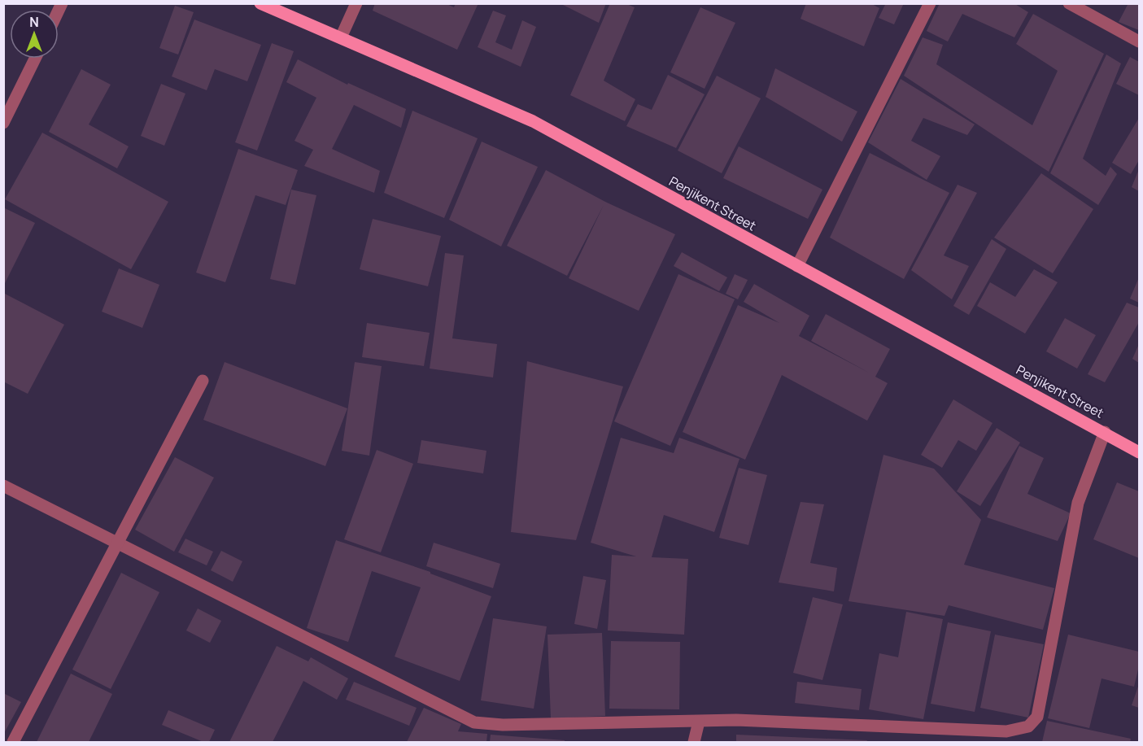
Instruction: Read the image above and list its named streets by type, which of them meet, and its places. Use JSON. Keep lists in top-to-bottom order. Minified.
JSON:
{"streets":{"main road":["Penjikent Street"]},"north":"top"}
